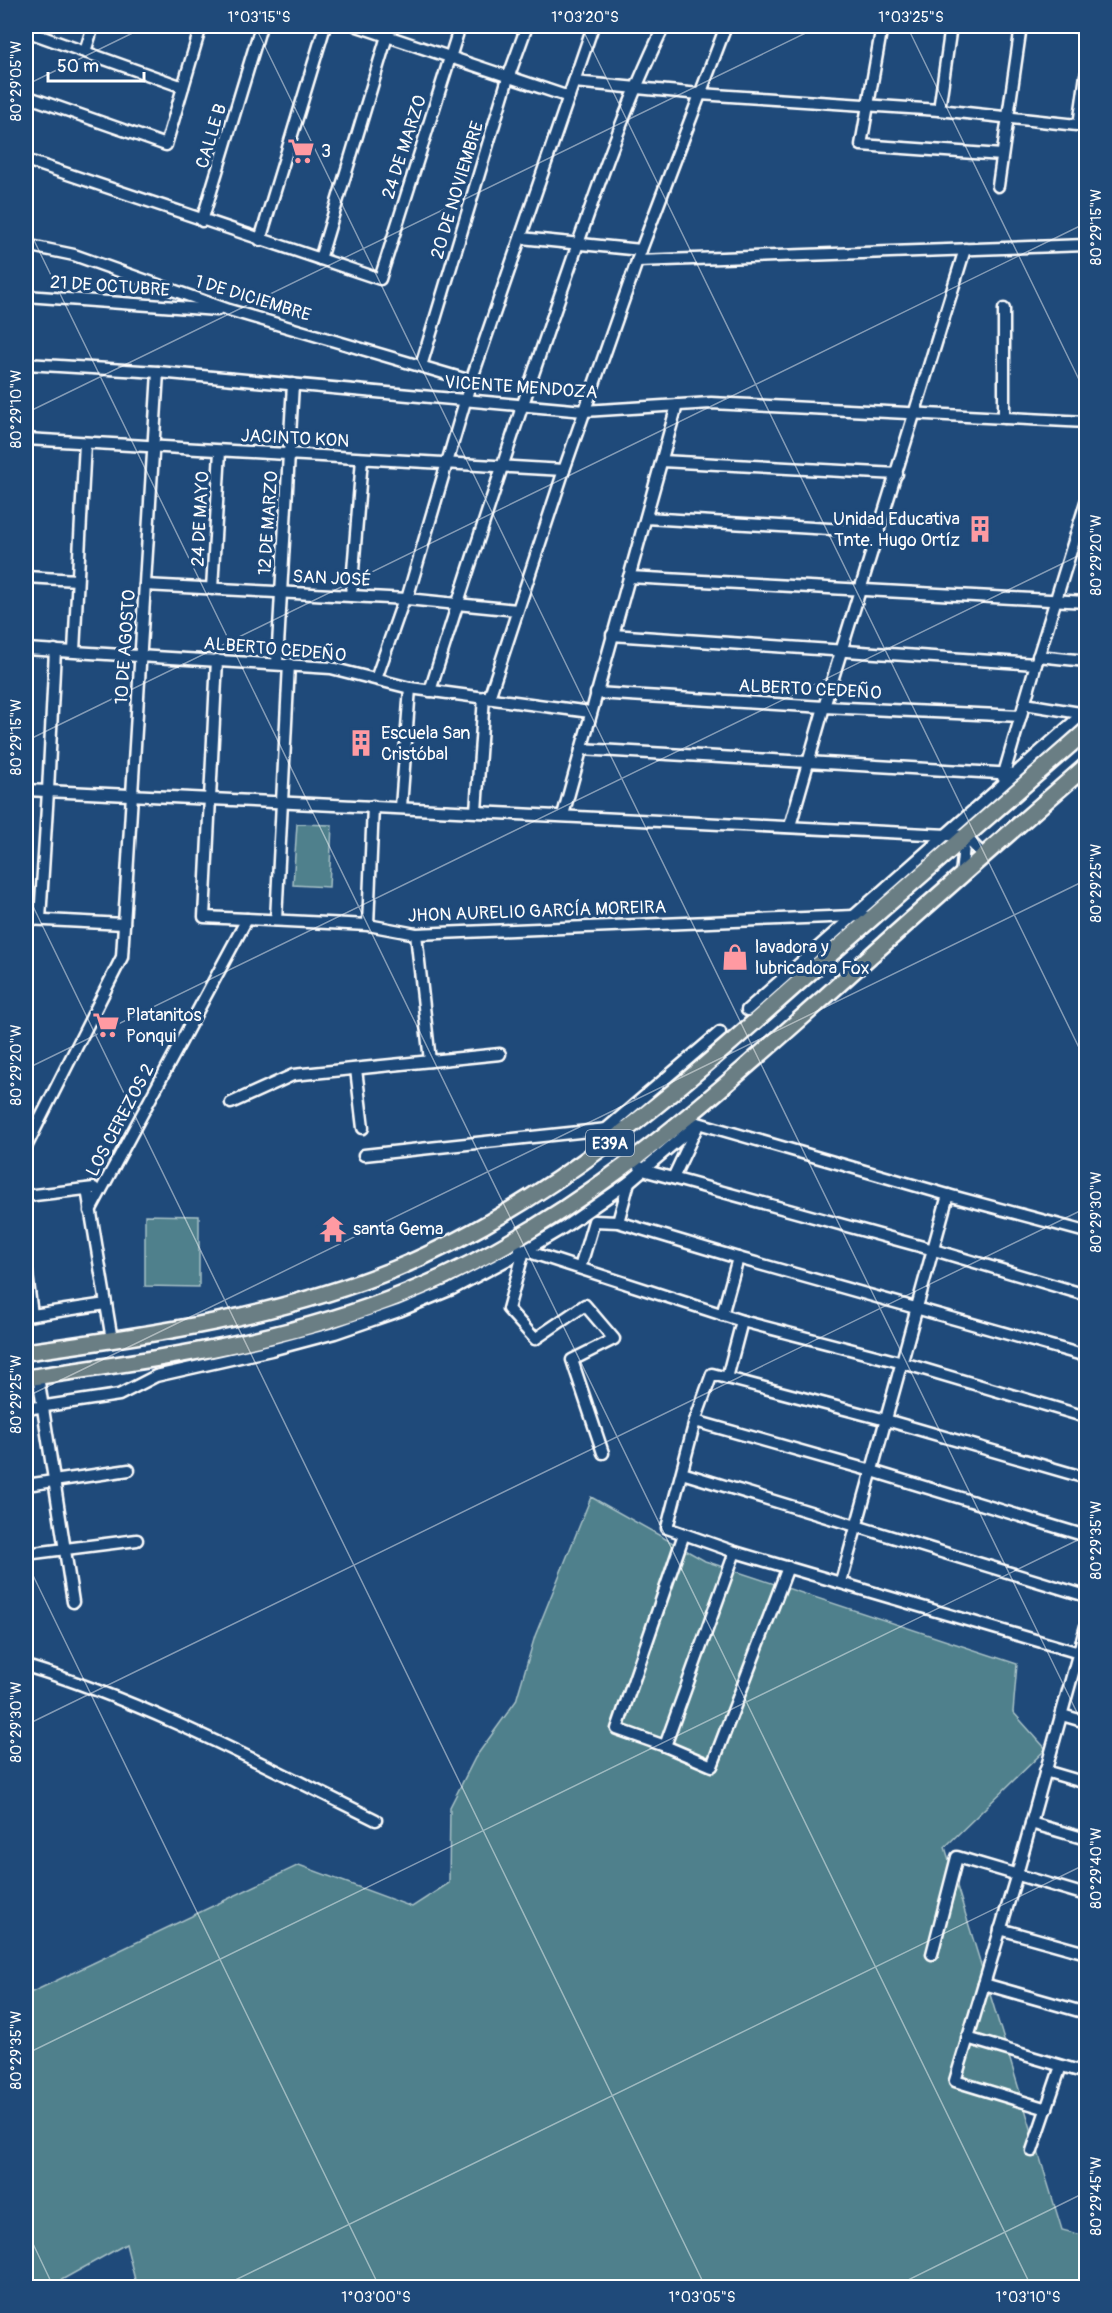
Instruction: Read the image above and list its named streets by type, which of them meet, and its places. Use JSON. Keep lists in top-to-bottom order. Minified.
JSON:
{"streets":{"main road":["E39A"],"street":["CALLE B","24 DE MARZO","20 DE NOVIEMBRE","21 DE OCTUBRE","1 DE DICIEMBRE","VICENTE MENDOZA","JACINTO KON","24 DE MAYO","12 DE MARZO","SAN JOSÉ","10 DE AGOSTO","ALBERTO CEDEÑO","JHON AURELIO GARCÍA MOREIRA","LOS CEREZOS 2"]},"crossings":[["20 DE NOVIEMBRE","1 DE DICIEMBRE"],["21 DE OCTUBRE","1 DE DICIEMBRE"],["VICENTE MENDOZA","12 DE MARZO"],["VICENTE MENDOZA","10 DE AGOSTO"],["JACINTO KON","24 DE MAYO"],["JACINTO KON","12 DE MARZO"],["JACINTO KON","10 DE AGOSTO"],["24 DE MAYO","SAN JOSÉ"],["12 DE MARZO","SAN JOSÉ"],["12 DE MARZO","ALBERTO CEDEÑO"],["12 DE MARZO","JHON AURELIO GARCÍA MOREIRA"],["SAN JOSÉ","10 DE AGOSTO"],["10 DE AGOSTO","ALBERTO CEDEÑO"],["JHON AURELIO GARCÍA MOREIRA","LOS CEREZOS 2"],["JHON AURELIO GARCÍA MOREIRA","E39A"]],"places":{"supermarket":["3","Platanitos Ponqui"],"building":["Unidad Educativa Tnte. Hugo Ortíz","Escuela San Cristóbal"],"shop":["lavadora y lubricadora Fox"],"temple":["santa Gema"]},"scale_bar":"50 m","coordinates":["1°03'15\"S","1°03'20\"S","1°03'25\"S","80°29'05\"W","80°29'15\"W","80°29'10\"W","80°29'20\"W","80°29'25\"W","80°29'30\"W","80°29'35\"W","80°29'40\"W","80°29'45\"W","1°03'00\"S","1°03'05\"S","1°03'10\"S"]}
